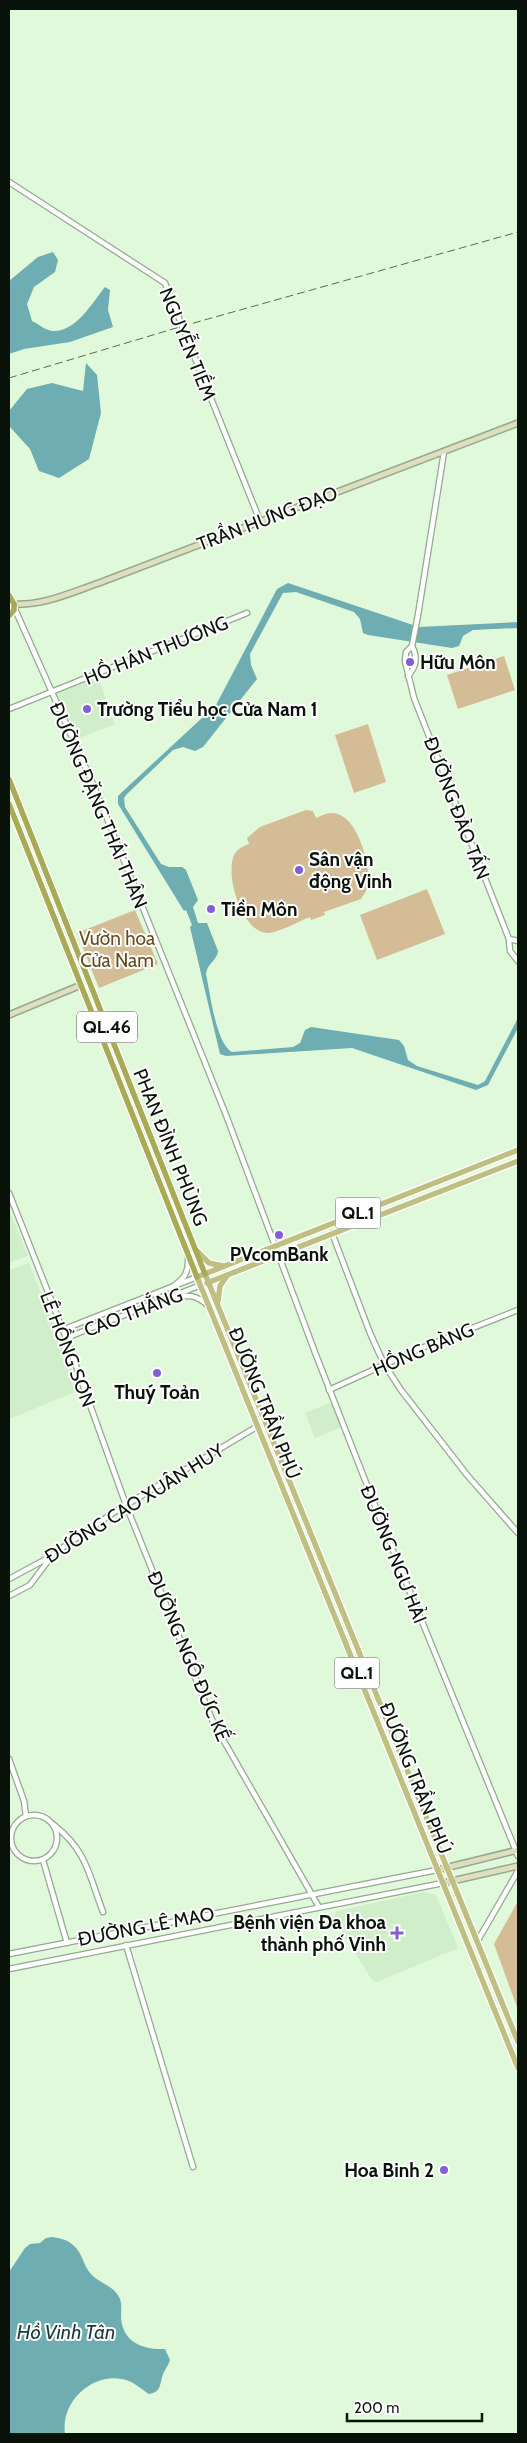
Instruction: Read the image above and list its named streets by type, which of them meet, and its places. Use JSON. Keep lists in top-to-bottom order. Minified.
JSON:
{"streets":{"highway":["QL.46","PHAN ĐÌNH PHÙNG"],"main road":["TRẦN HƯNG ĐẠO","QL.1","ĐƯỜNG TRẦN PHÚ","ĐƯỜNG LÊ MAO"],"street":["NGUYỄN TIỀM","HỒ HÁN THƯƠNG","ĐƯỜNG ĐẶNG THÁI THÂN","ĐƯỜNG ĐÀO TẤN","CAO THẮNG","LÊ HỒNG SƠN","HỒNG BÀNG","ĐƯỜNG CAO XUÂN HUY","ĐƯỜNG NGƯ HẢI","ĐƯỜNG NGÔ ĐỨC KẾ"]},"crossings":[["NGUYỄN TIỀM","TRẦN HƯNG ĐẠO"],["TRẦN HƯNG ĐẠO","ĐƯỜNG ĐẶNG THÁI THÂN"],["TRẦN HƯNG ĐẠO","ĐƯỜNG ĐÀO TẤN"],["HỒ HÁN THƯƠNG","ĐƯỜNG ĐẶNG THÁI THÂN"],["ĐƯỜNG ĐẶNG THÁI THÂN","QL.1"],["ĐƯỜNG ĐẶNG THÁI THÂN","ĐƯỜNG NGƯ HẢI"],["PHAN ĐÌNH PHÙNG","QL.1"],["PHAN ĐÌNH PHÙNG","ĐƯỜNG TRẦN PHÚ"],["QL.1","CAO THẮNG"],["QL.1","ĐƯỜNG TRẦN PHÚ"],["QL.1","ĐƯỜNG NGƯ HẢI"],["CAO THẮNG","LÊ HỒNG SƠN"],["CAO THẮNG","ĐƯỜNG TRẦN PHÚ"],["LÊ HỒNG SƠN","ĐƯỜNG CAO XUÂN HUY"],["LÊ HỒNG SƠN","ĐƯỜNG NGÔ ĐỨC KẾ"],["HỒNG BÀNG","ĐƯỜNG NGƯ HẢI"],["ĐƯỜNG TRẦN PHÚ","ĐƯỜNG CAO XUÂN HUY"],["ĐƯỜNG TRẦN PHÚ","ĐƯỜNG LÊ MAO"],["ĐƯỜNG CAO XUÂN HUY","ĐƯỜNG NGÔ ĐỨC KẾ"],["ĐƯỜNG NGƯ HẢI","ĐƯỜNG LÊ MAO"],["ĐƯỜNG NGÔ ĐỨC KẾ","ĐƯỜNG LÊ MAO"]],"water":["Hồ Vinh Tân"],"parks":["Vườn hoa Cửa Nam"],"places":{"other":["Hữu Môn","Trường Tiểu học Cửa Nam 1","Sân vận động Vinh","Tiền Môn","PVcomBank","Thuý Toản","Hoa Binh 2"],"health":["Bệnh viện Đa khoa thành phố Vinh"]},"scale_bar":"200 m"}
